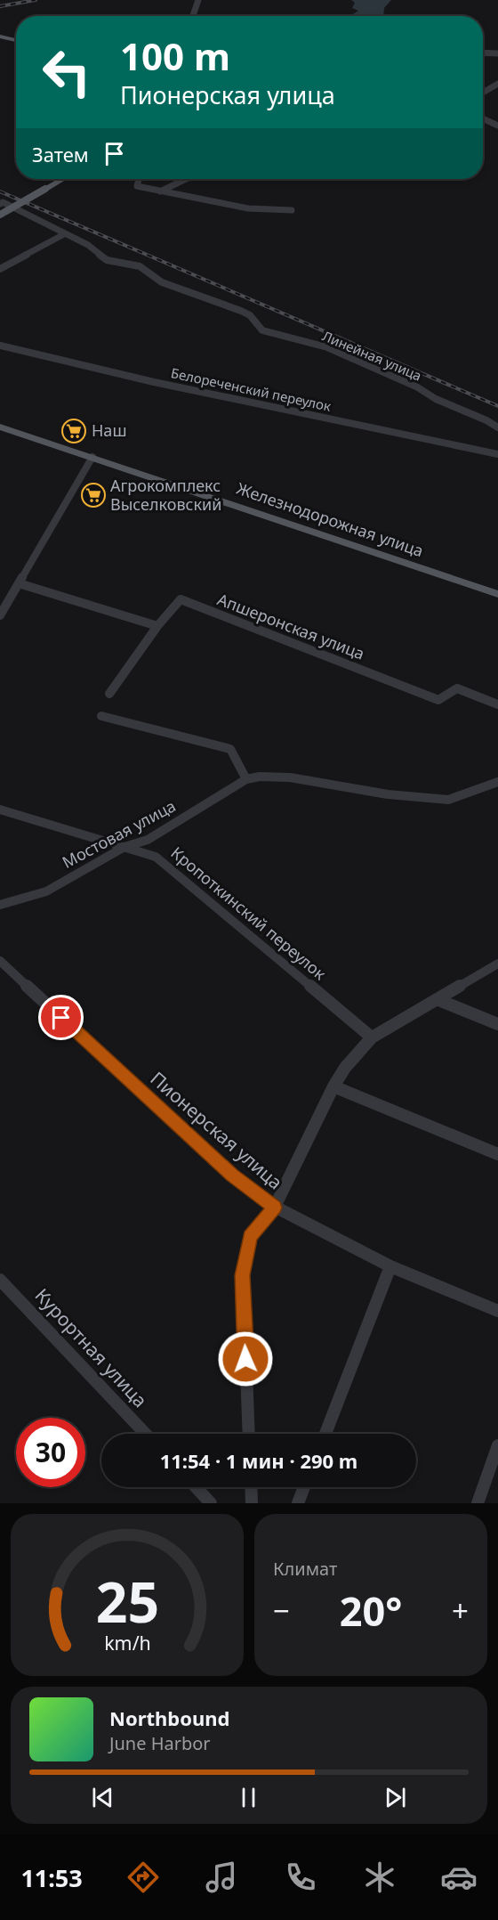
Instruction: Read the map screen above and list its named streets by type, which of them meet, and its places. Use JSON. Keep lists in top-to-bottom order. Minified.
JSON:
{"streets":{"main road":["Железнодорожная улица"],"street":["Линейная улица","Белореченский переулок","Апшеронская улица","Мостовая улица","Кропоткинский переулок","Пионерская улица","Курортная улица"]},"crossings":[["Мостовая улица","Кропоткинский переулок"]],"places":{"supermarket":["Наш","Агрокомплекс Выселковский"]},"page":{"turn":["100 m","Пионерская улица"],"then":"Затем","limit":"30","trip":"11:54 · 1 мин · 290 m","tile":"Климат","heat":["−","20°","+"],"song":["Northbound","June Harbor"],"tabs":"11:53","gauge":["25","km/h"]}}
